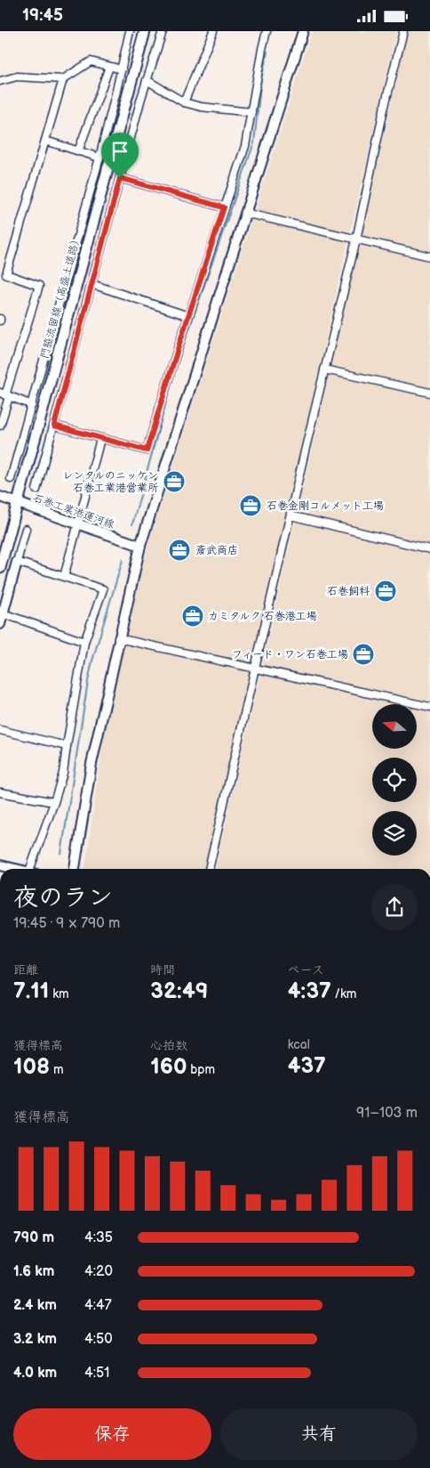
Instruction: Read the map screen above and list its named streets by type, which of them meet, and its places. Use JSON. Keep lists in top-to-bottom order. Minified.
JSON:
{"streets":{"main road":["門脇流留線（高盛土道路）"],"street":["石巻工業港運河線"]},"crossings":[["門脇流留線（高盛土道路）","石巻工業港運河線"]],"places":{"office":["レンタルのニッケン 石巻工業港営業所","石巻金剛コルメット工場","斎武商店","石巻飼料","カミタルク 石巻港工場","フィード・ワン石巻工場"]},"north":"left","page":{"status":"19:45","heading":["夜のラン","19:45 · 9 × 790 m"],"stats":[["距離","7.11 km"],["時間","32:49"],["ペース","4:37 /km"],["獲得標高","108 m"],["心拍数","160 bpm"],["kcal","437"]],"chart":["獲得標高","91–103 m"],"list":[{"name":"790 m","note":"4:35"},{"name":"1.6 km","note":"4:20"},{"name":"2.4 km","note":"4:47"},{"name":"3.2 km","note":"4:50"},{"name":"4.0 km","note":"4:51"}],"buttons":["保存","共有"]}}
